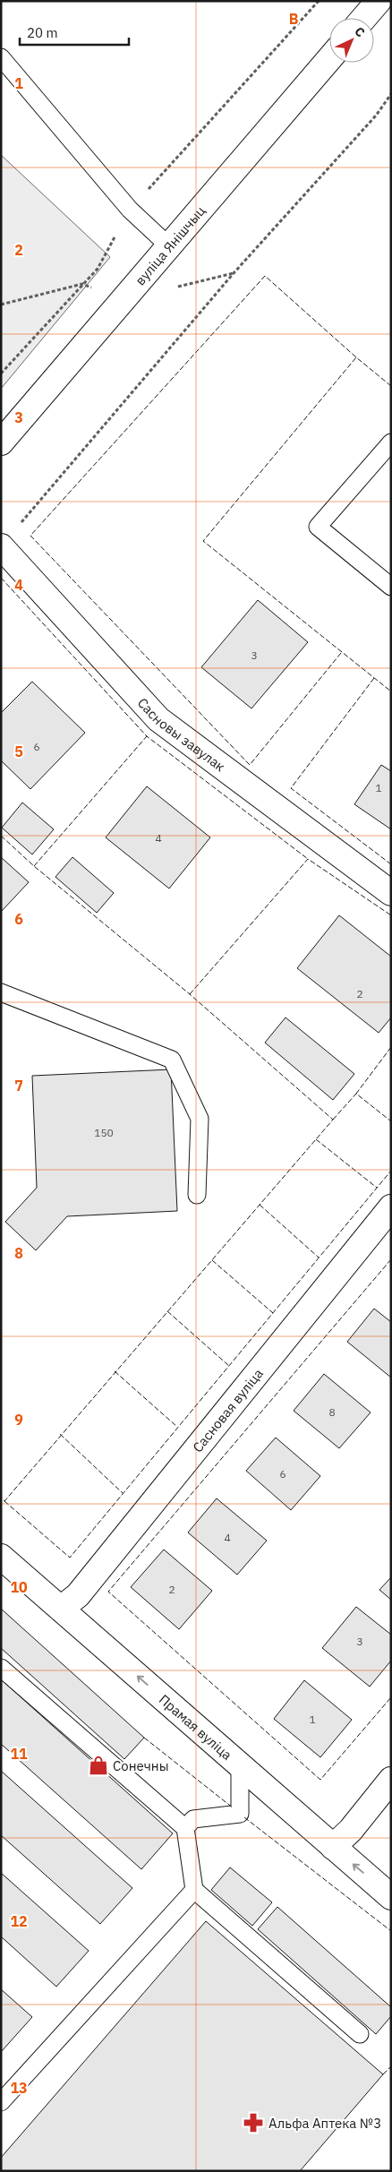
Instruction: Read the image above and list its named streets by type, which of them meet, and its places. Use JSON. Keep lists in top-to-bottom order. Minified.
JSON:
{"streets":{"street":["вуліца Янішчыц","Сасновы завулак","Сасновая вуліца","Прамая вуліца"]},"crossings":[["Сасновая вуліца","Прамая вуліца"]],"one_way":["Прамая вуліца"],"places":{"shop":["Сонечны"],"pharmacy":["Альфа Аптека №3"]},"house_numbers":["3","6","1","4","2","150","8","6","4","2","3","1"],"scale_bar":"20 m","north":"top right","grid":{"columns":["B"],"rows":["1","2","3","4","5","6","7","8","9","10","11","12","13"]}}
